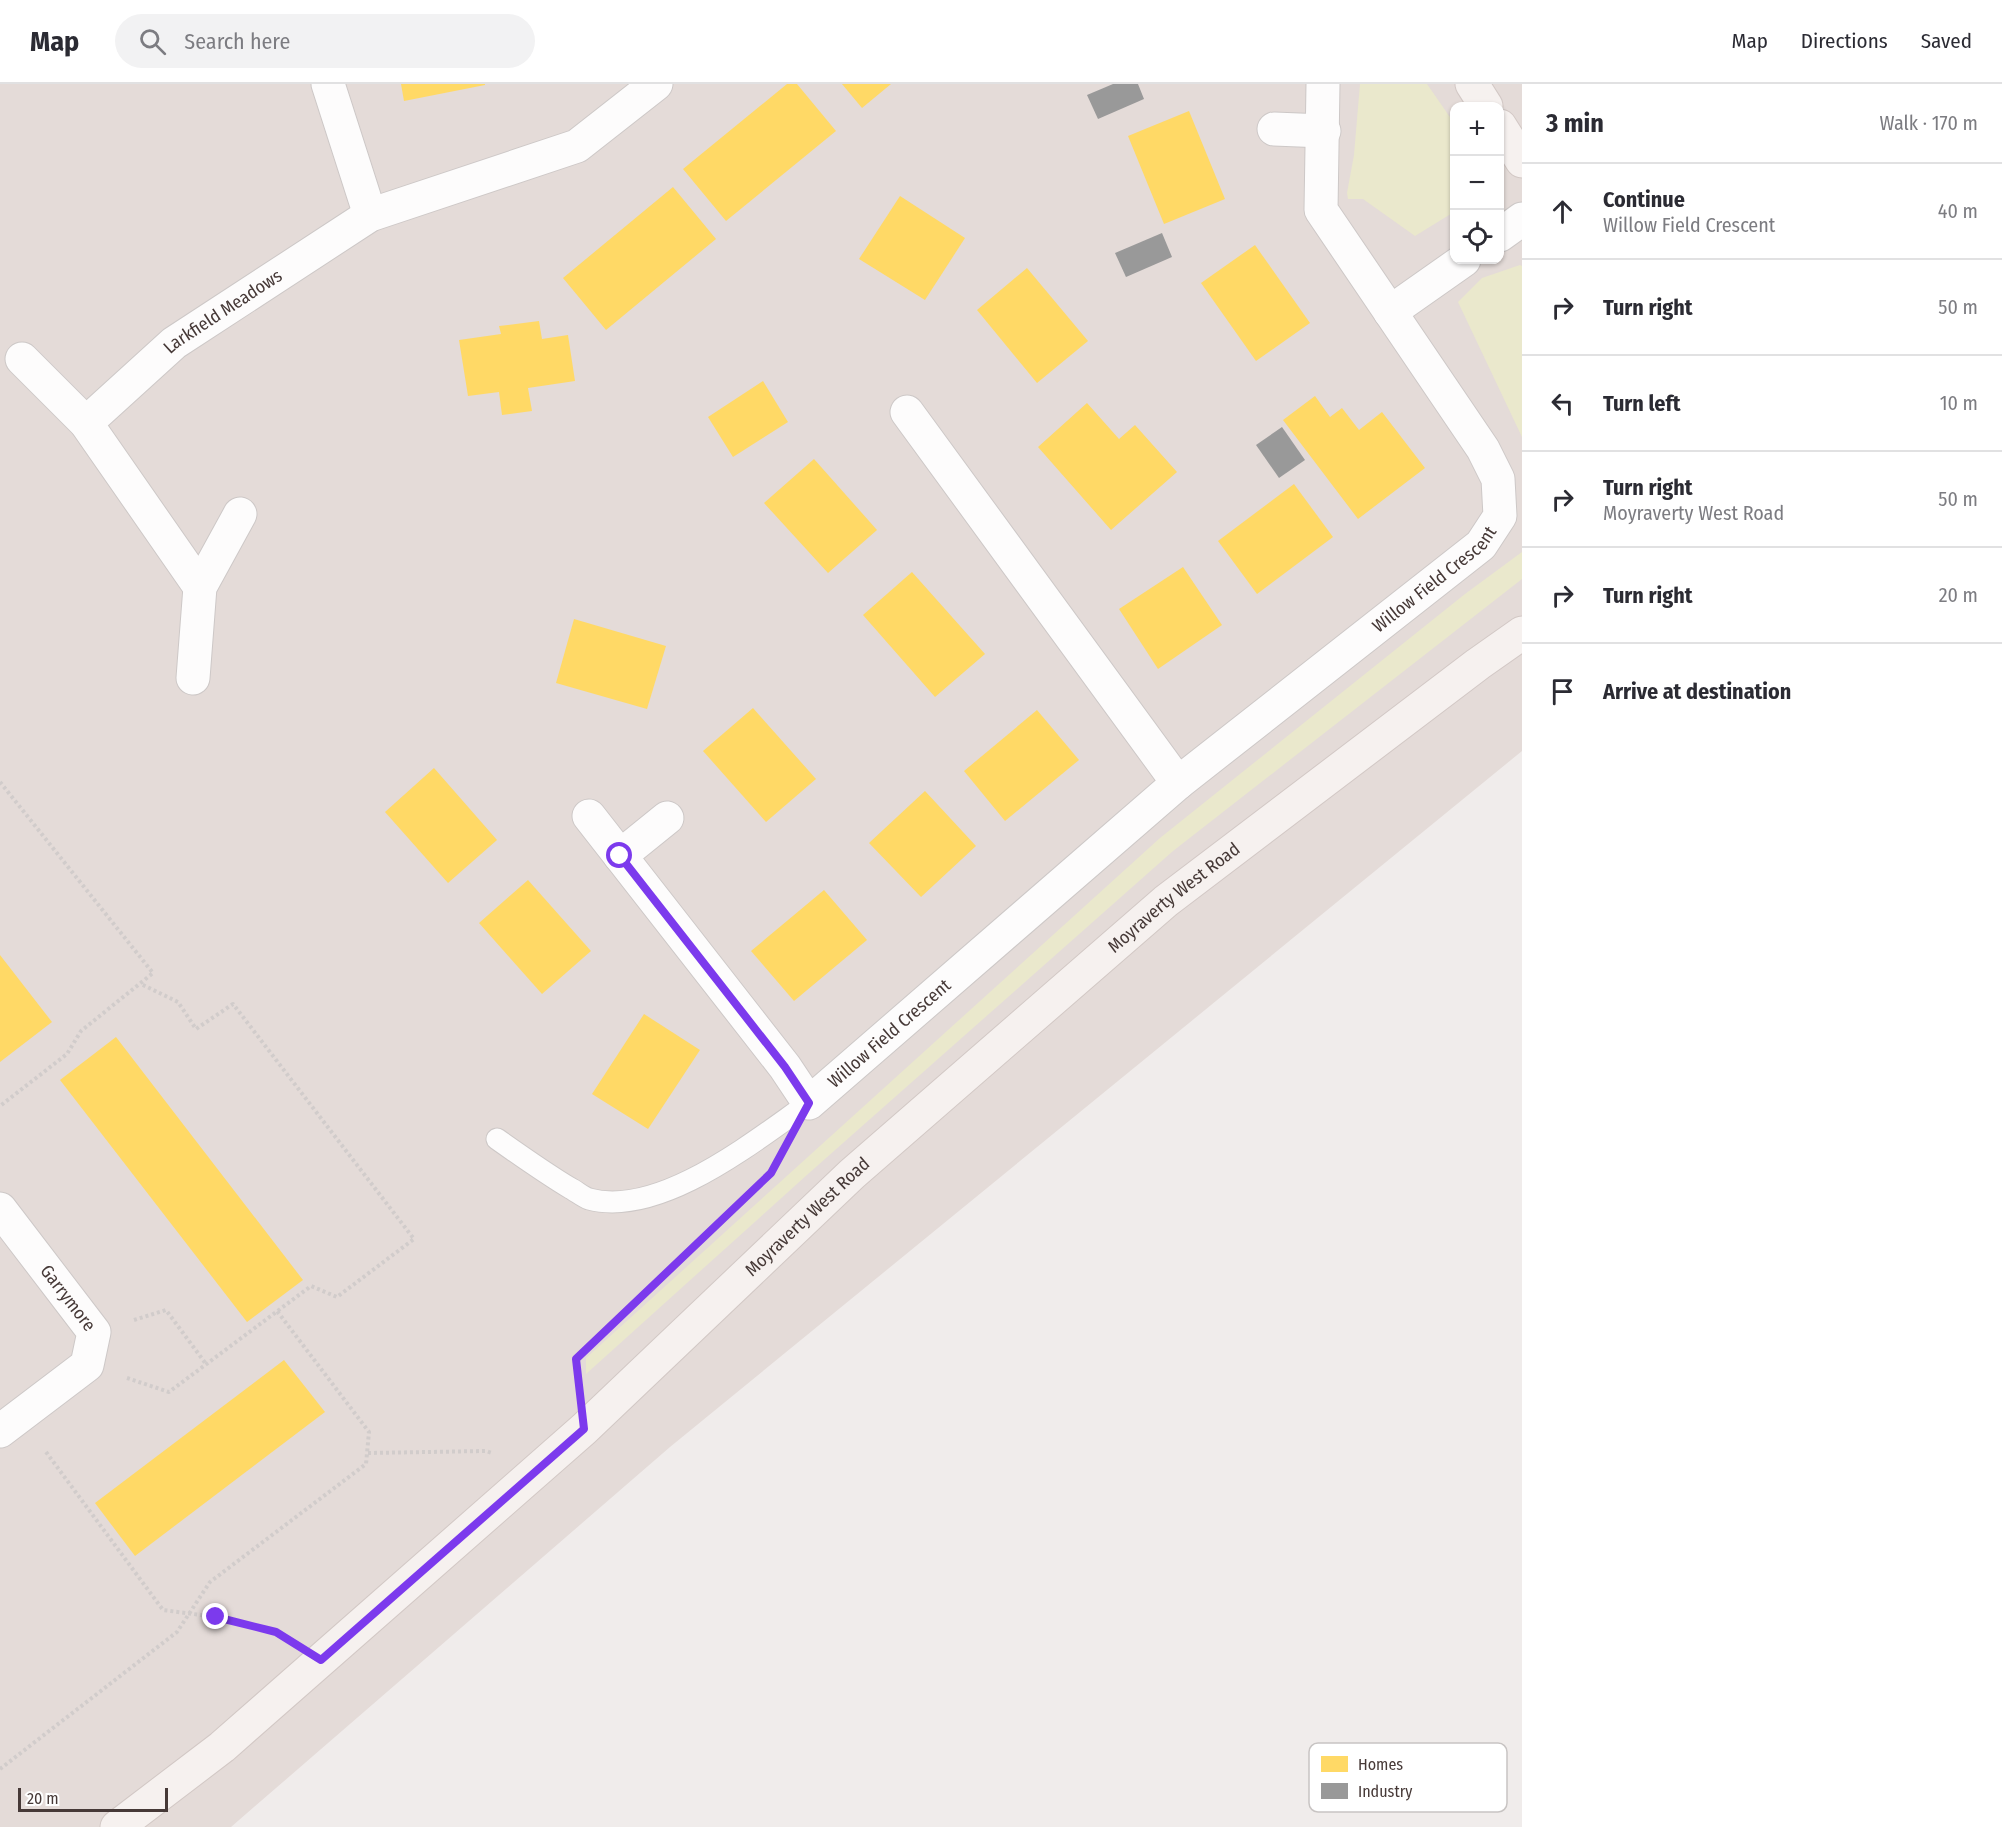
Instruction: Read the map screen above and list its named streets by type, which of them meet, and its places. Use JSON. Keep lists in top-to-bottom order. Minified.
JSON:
{"streets":{"street":["Larkfield Meadows","Willow Field Crescent","Moyraverty West Road","Garrymore"]},"legend":["Homes","Industry"],"scale_bar":"20 m","page":{"header":"Map","search":"Search here","nav":["Map","Directions","Saved"],"heading":["3 min","Walk · 170 m"],"map_buttons":["+","−"],"list":[["Continue","Willow Field Crescent","40 m"],["Turn right","50 m"],["Turn left","10 m"],["Turn right","Moyraverty West Road","50 m"],["Turn right","20 m"],"Arrive at destination"],"scale":"20 m"}}
